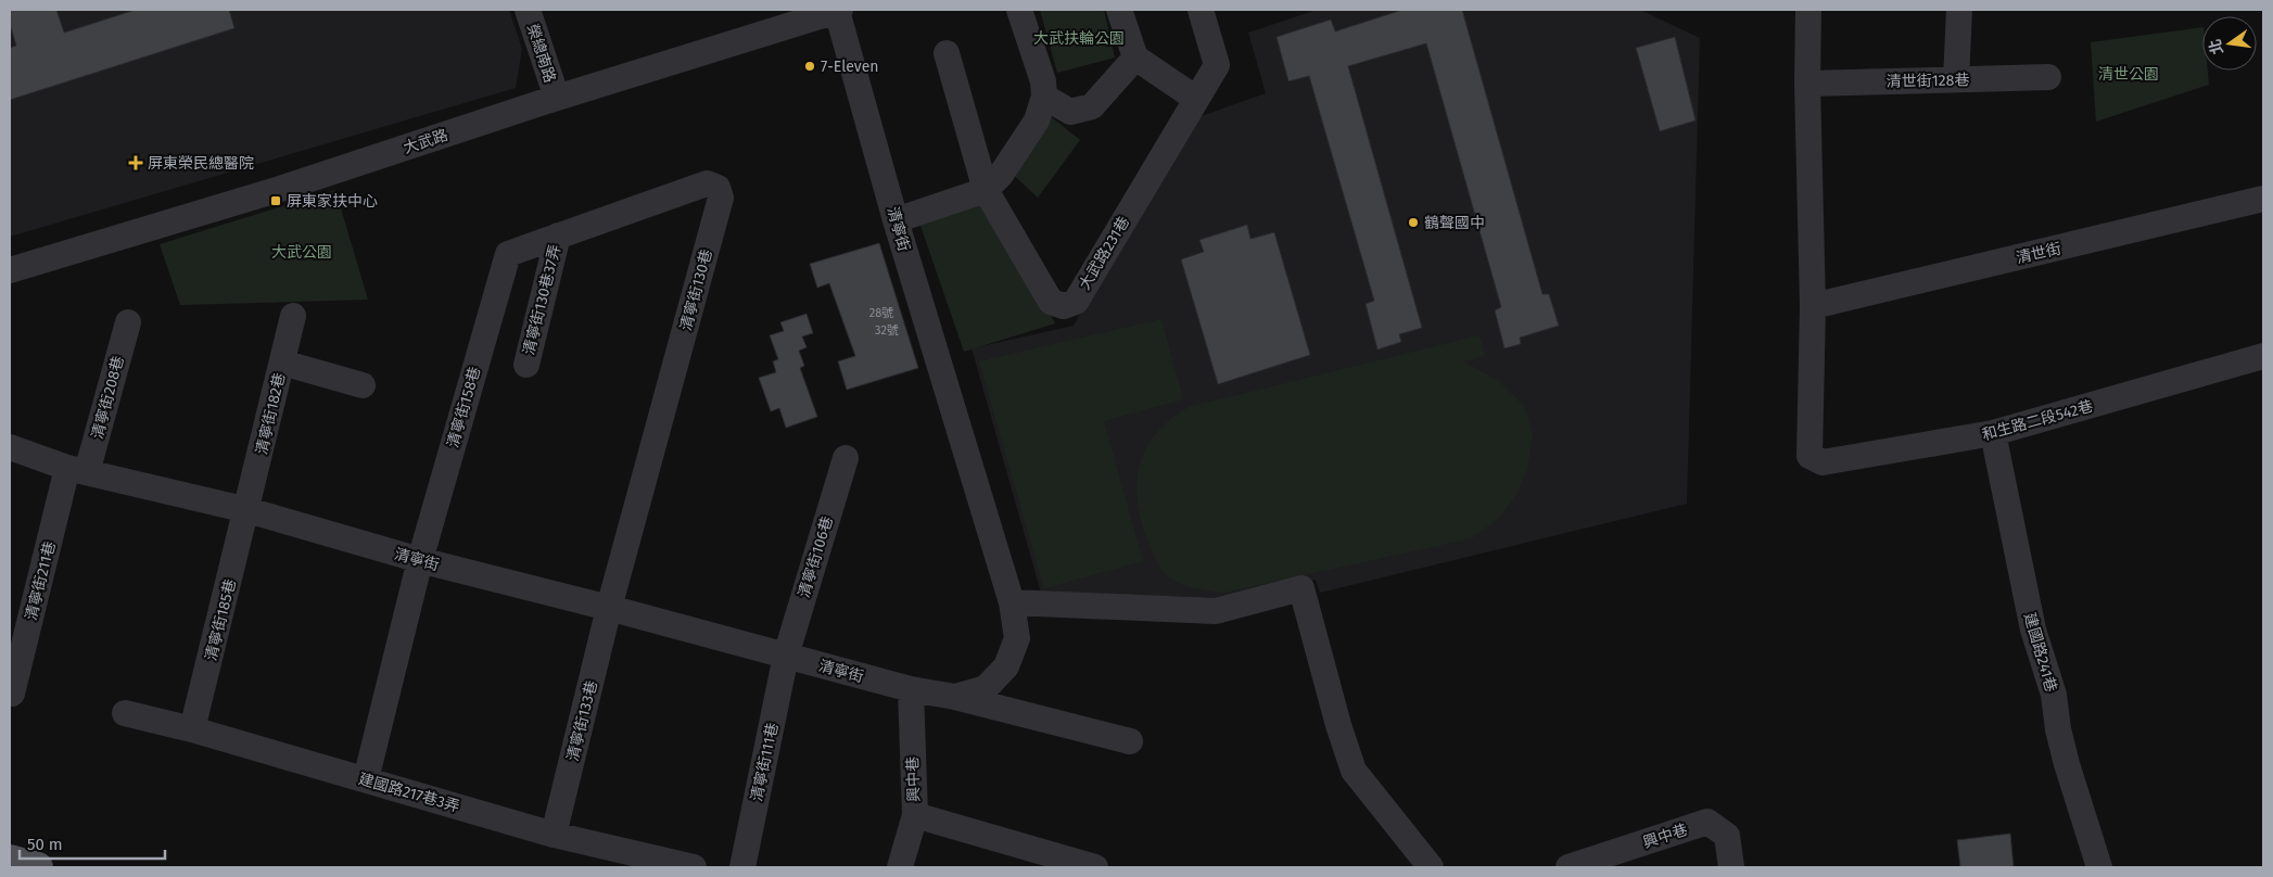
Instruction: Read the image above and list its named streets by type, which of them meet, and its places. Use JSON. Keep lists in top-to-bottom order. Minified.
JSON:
{"streets":{"street":["榮總南路","清世街128巷","大武路","清寧街","大武路231巷","清世街","清寧街130巷","清寧街130巷37弄","清寧街208巷","清寧街158巷","清寧街182巷","和生路二段542巷","清寧街106巷","清寧街211巷","清寧街185巷","建國路241巷","清寧街133巷","清寧街111巷","興中巷","建國路217巷3弄"]},"crossings":[["榮總南路","大武路"],["大武路","清寧街"],["清寧街","清寧街130巷"],["清寧街","清寧街208巷"],["清寧街","清寧街158巷"],["清寧街","清寧街182巷"],["清寧街","清寧街106巷"],["清寧街","清寧街211巷"],["清寧街","清寧街185巷"],["清寧街","清寧街133巷"],["清寧街","清寧街111巷"],["清寧街","興中巷"],["清世街","和生路二段542巷"],["清寧街130巷","清寧街130巷37弄"],["清寧街130巷","清寧街158巷"],["清寧街130巷","清寧街133巷"],["清寧街208巷","清寧街211巷"],["清寧街158巷","建國路217巷3弄"],["清寧街182巷","清寧街185巷"],["和生路二段542巷","建國路241巷"],["清寧街106巷","清寧街111巷"],["清寧街185巷","建國路217巷3弄"],["清寧街133巷","建國路217巷3弄"]],"parks":["大武扶輪公園","清世公園","大武公園"],"places":{"other":["7-Eleven","鶴聲國中"],"health":["屏東榮民總醫院"],"transit":["屏東家扶中心"]},"house_numbers":["28號","32號"],"scale_bar":"50 m","north":"left"}
